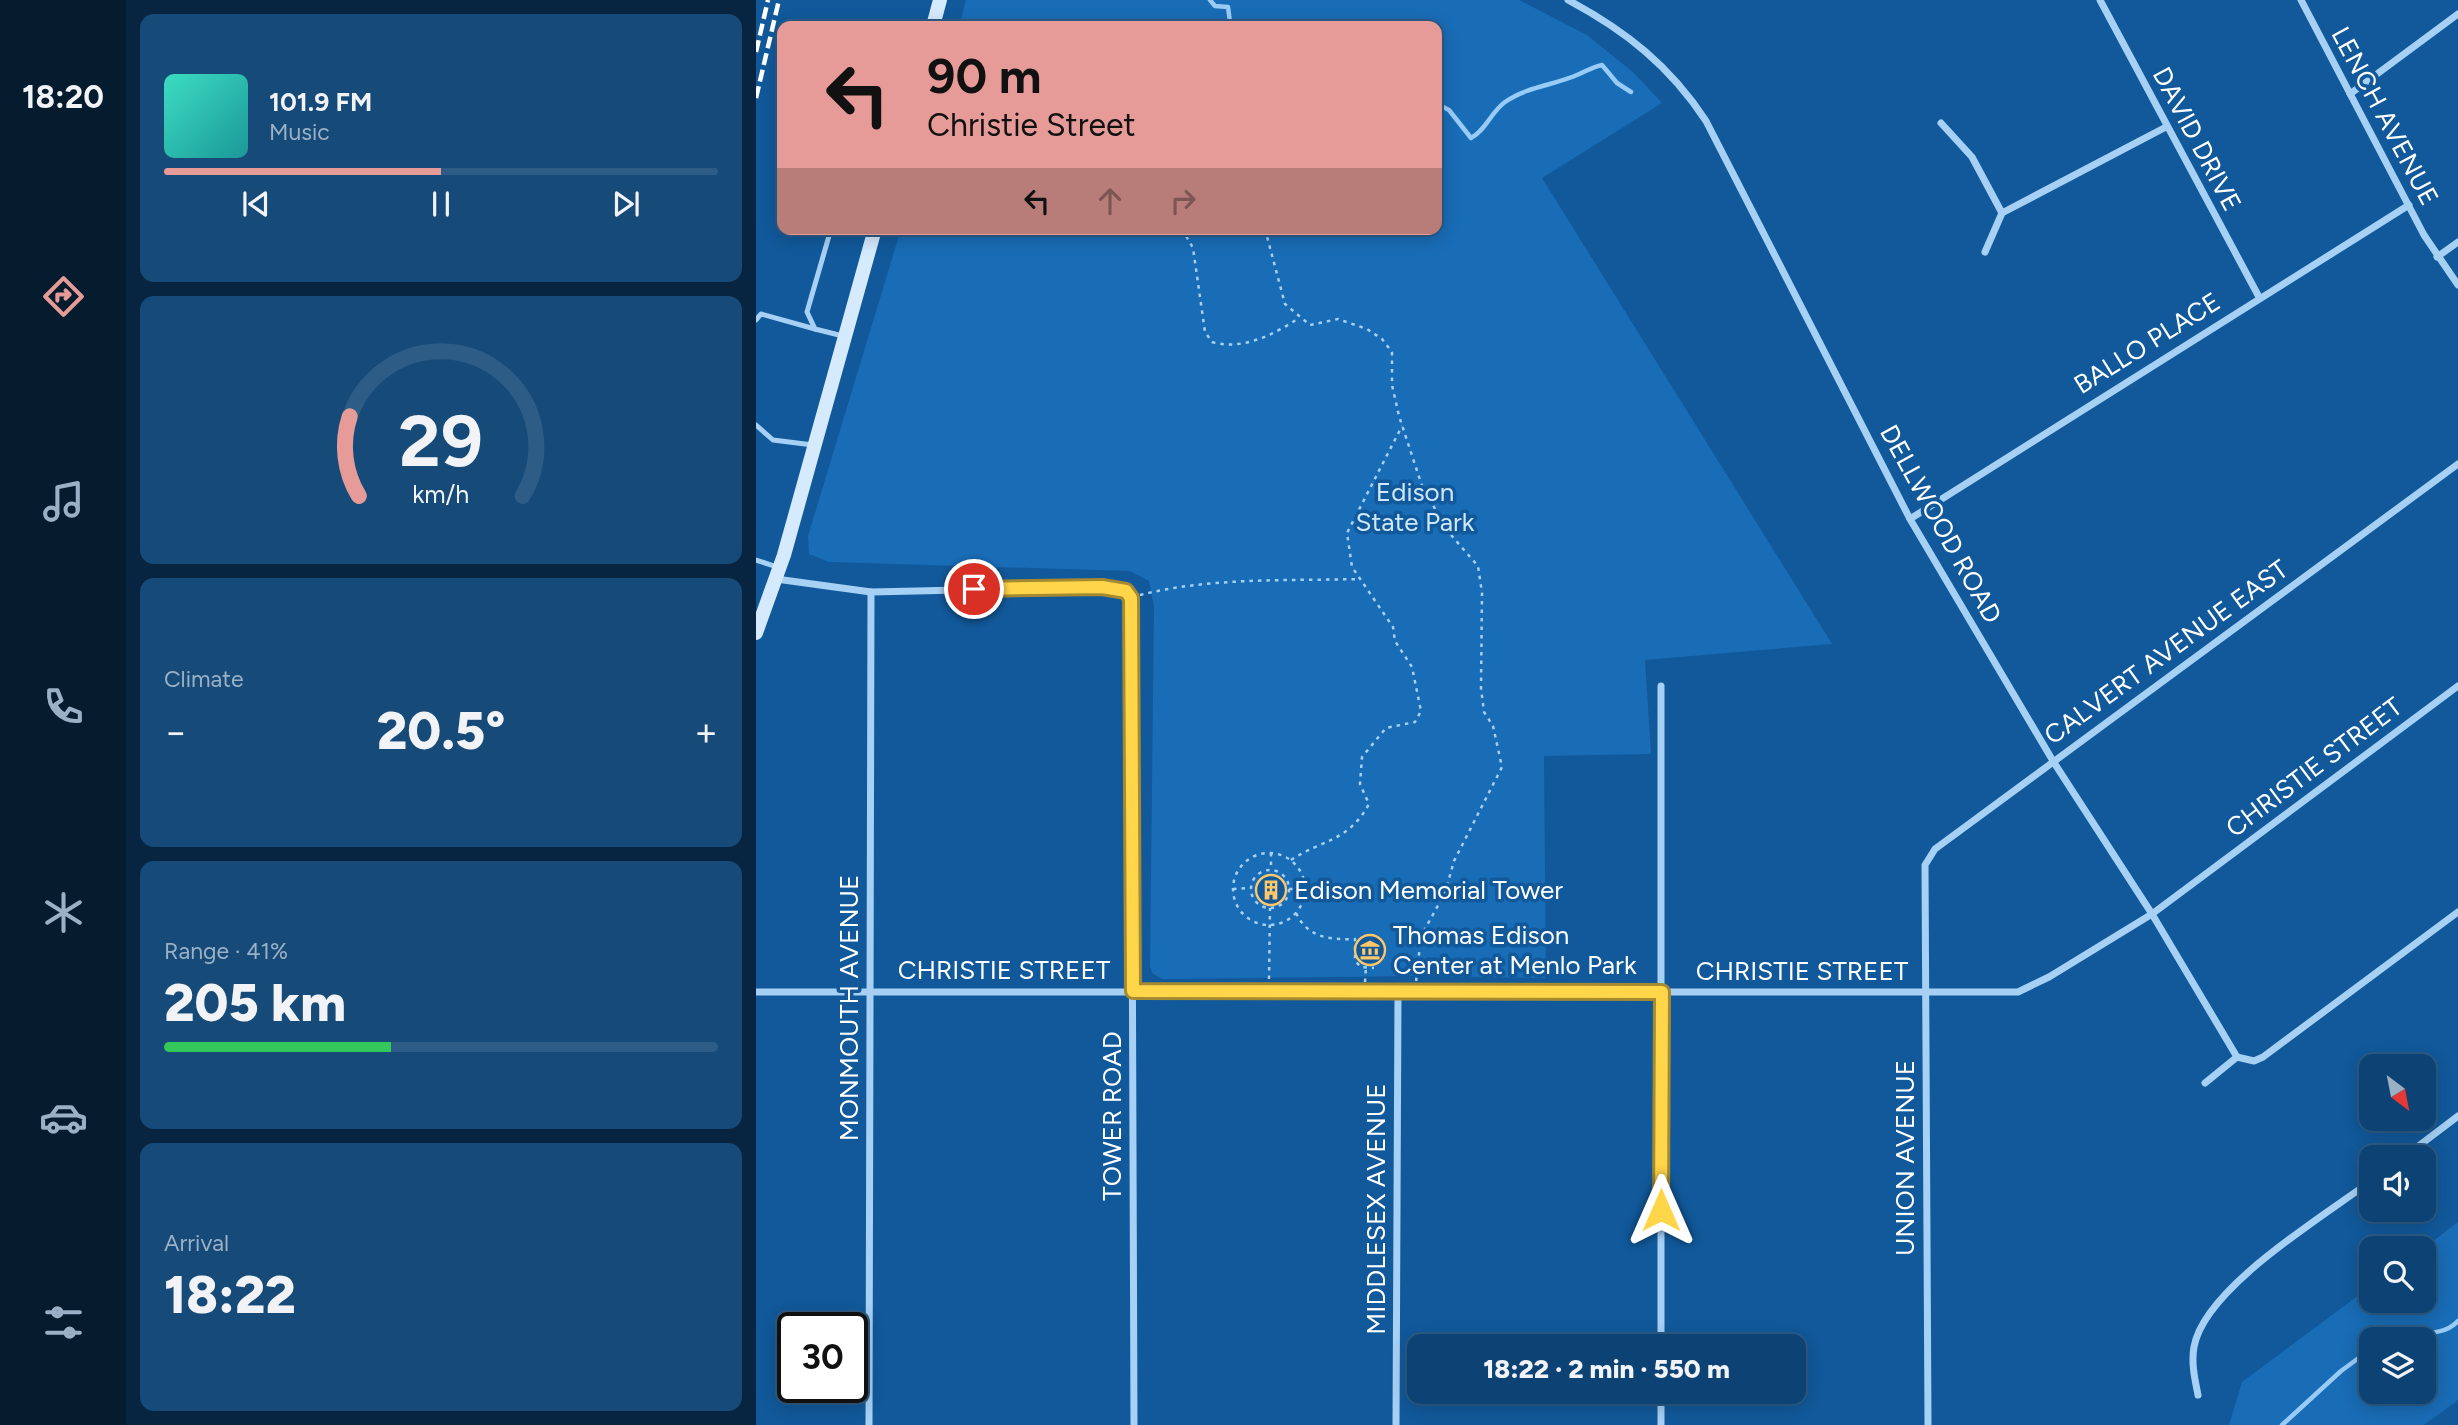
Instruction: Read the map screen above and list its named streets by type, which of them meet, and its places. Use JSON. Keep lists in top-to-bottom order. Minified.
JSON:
{"streets":{"street":["LENCH AVENUE","DAVID DRIVE","BALLO PLACE","DELLWOOD ROAD","CALVERT AVENUE EAST","CHRISTIE STREET","MONMOUTH AVENUE","TOWER ROAD","UNION AVENUE","MIDDLESEX AVENUE"]},"crossings":[["LENCH AVENUE","BALLO PLACE"],["DAVID DRIVE","BALLO PLACE"],["BALLO PLACE","DELLWOOD ROAD"],["DELLWOOD ROAD","CALVERT AVENUE EAST"],["DELLWOOD ROAD","CHRISTIE STREET"],["CALVERT AVENUE EAST","UNION AVENUE"],["CHRISTIE STREET","MONMOUTH AVENUE"],["CHRISTIE STREET","TOWER ROAD"],["CHRISTIE STREET","UNION AVENUE"],["CHRISTIE STREET","MIDDLESEX AVENUE"]],"parks":["Edison State Park"],"places":{"building":["Edison Memorial Tower"],"museum":["Thomas Edison Center at Menlo Park"]},"north":"bottom right","page":{"tabs":"18:20","turn":["90 m","Christie Street"],"song":["101.9 FM","Music"],"tile":["Climate",["Range · 41%","205 km"],["Arrival","18:22"]],"heat":["−","20.5°","+"],"limit":"30","trip":"18:22 · 2 min · 550 m","gauge":["29","km/h"]}}
